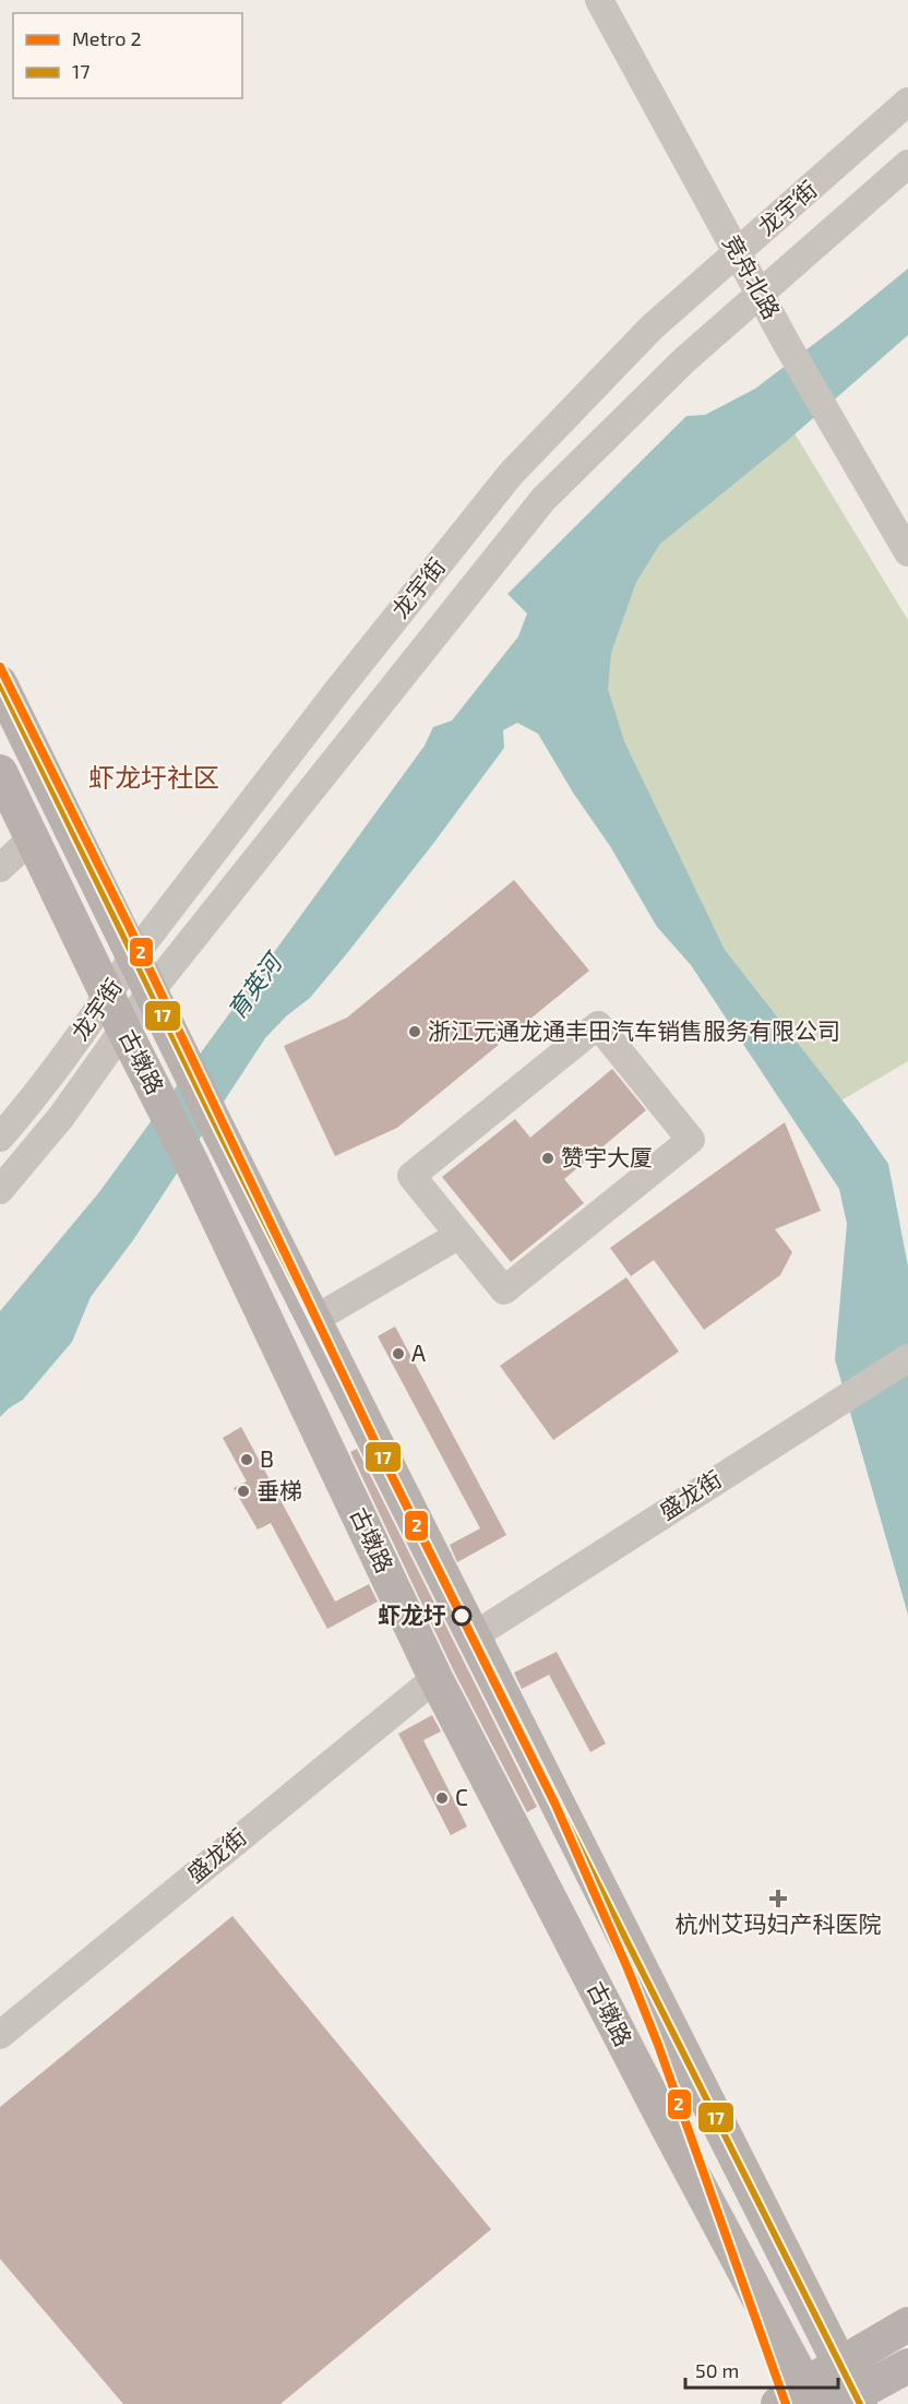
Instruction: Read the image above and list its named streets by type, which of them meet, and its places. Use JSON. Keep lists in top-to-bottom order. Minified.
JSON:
{"streets":{"main road":["古墩路"],"street":["龙宇街","竞舟北路","盛龙街"]},"crossings":[["龙宇街","竞舟北路"],["龙宇街","古墩路"],["古墩路","盛龙街"]],"districts":["虾龙圩社区"],"water":["育英河"],"places":{"other":["浙江元通龙通丰田汽车销售服务有限公司","赞宇大厦","A","B","垂梯","虾龙圩","C"],"health":["杭州艾玛妇产科医院"]},"lines":["metro line 2","transit line 17"],"legend":["Metro 2","17"],"scale_bar":"50 m"}
